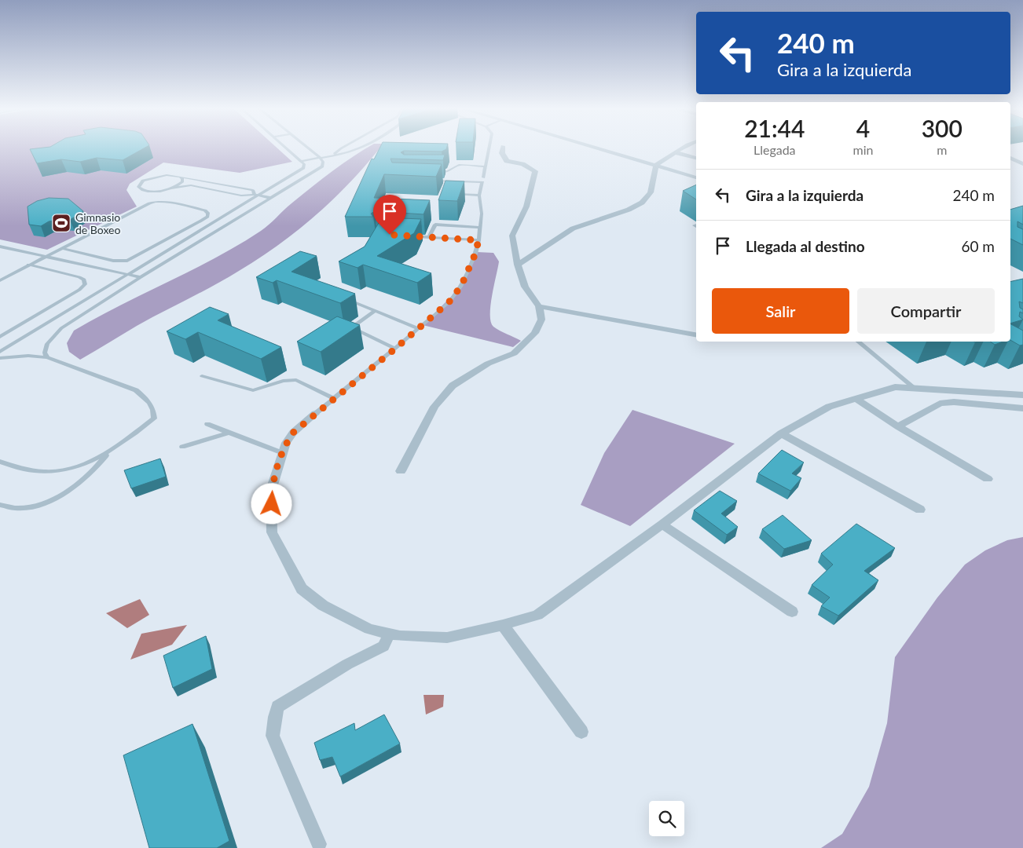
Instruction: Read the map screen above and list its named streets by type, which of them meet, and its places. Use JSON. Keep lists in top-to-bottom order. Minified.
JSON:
{"places":{"sports":["Gimnasio de Boxeo"]},"page":{"turn":["240 m","Gira a la izquierda"],"eta":["21:44","Llegada","4","min","300","m"],"list":[{"name":"Gira a la izquierda","value":"240 m"},{"name":"Llegada al destino","value":"60 m"}],"buttons":["Salir","Compartir"]}}
